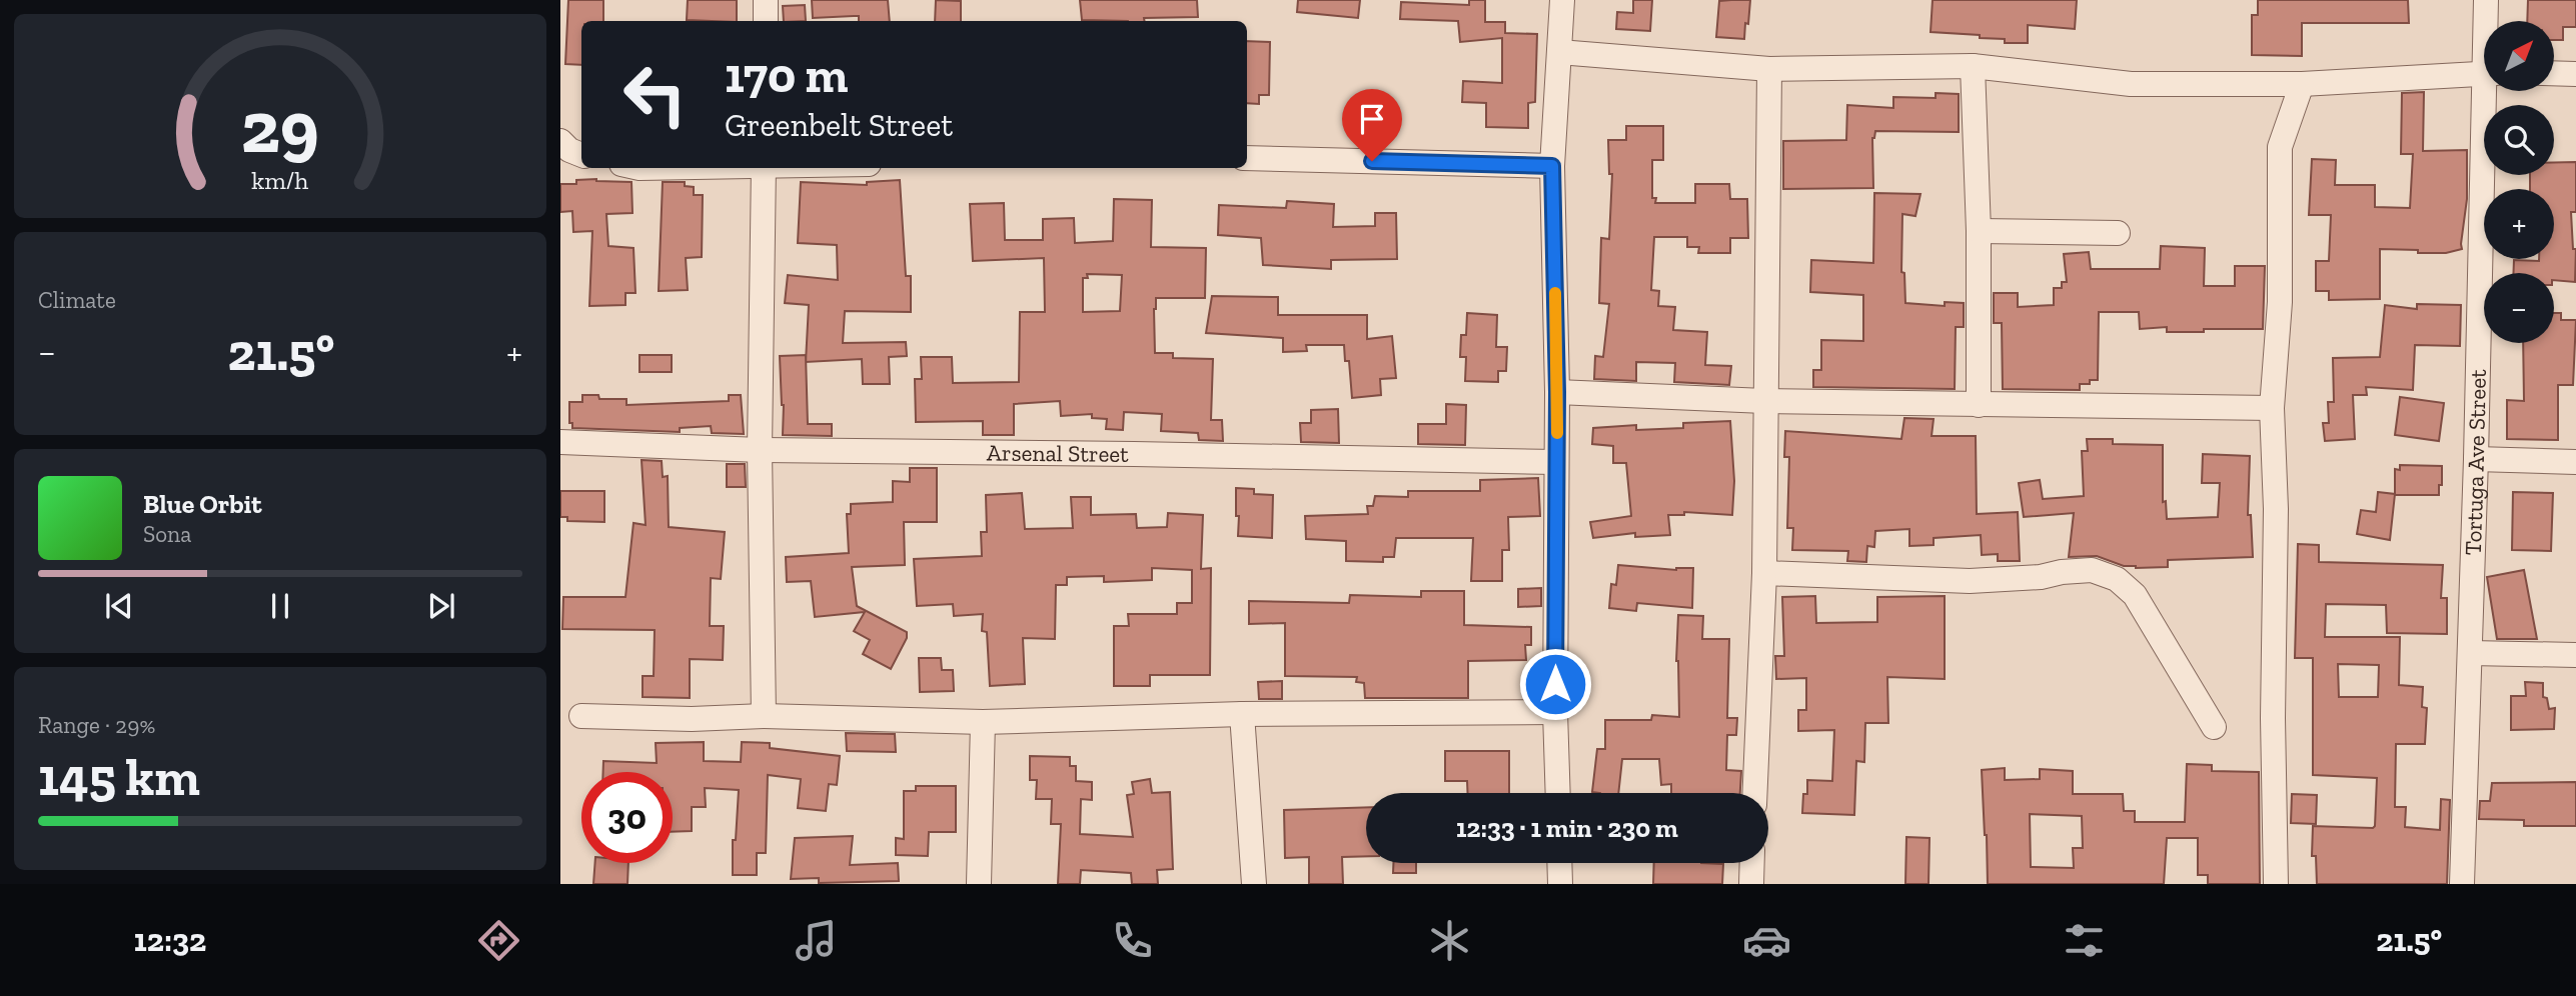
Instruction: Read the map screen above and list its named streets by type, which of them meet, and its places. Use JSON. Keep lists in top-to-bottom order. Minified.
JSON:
{"streets":{"street":["Arsenal Street","Tortuga Ave Street"]},"north":"top right","page":{"map_buttons":["+","−"],"turn":["170 m","Greenbelt Street"],"tile":["Climate",["Range · 29%","145 km"]],"heat":["−","21.5°","+"],"song":["Blue Orbit","Sona"],"limit":"30","trip":"12:33 · 1 min · 230 m","tabs":["12:32","21.5°"],"gauge":["29","km/h"]}}
